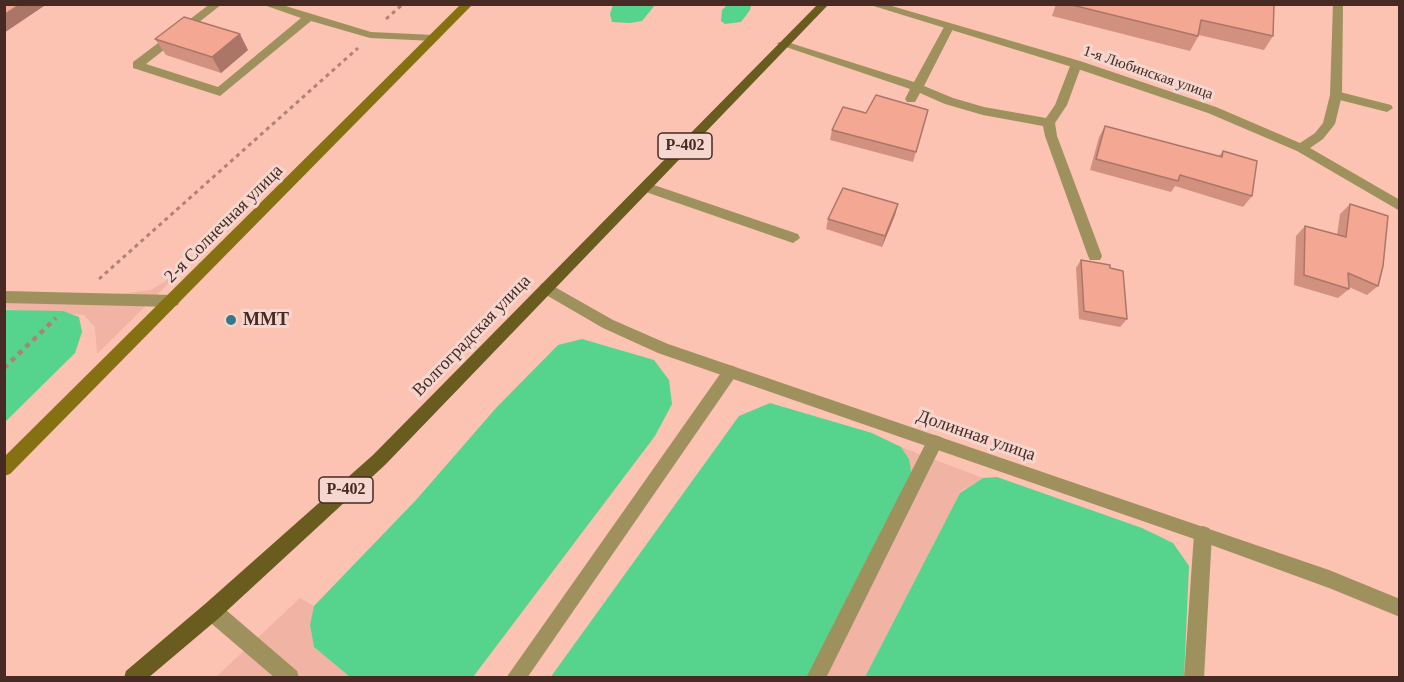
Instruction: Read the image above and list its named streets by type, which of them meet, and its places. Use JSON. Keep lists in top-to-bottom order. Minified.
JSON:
{"streets":{"main road":["Р-402","2-я Солнечная улица","Волгоградская улица"],"street":["1-я Любинская улица","Долинная улица"]},"crossings":[["Волгоградская улица","Долинная улица"]],"places":["ММТ"]}
